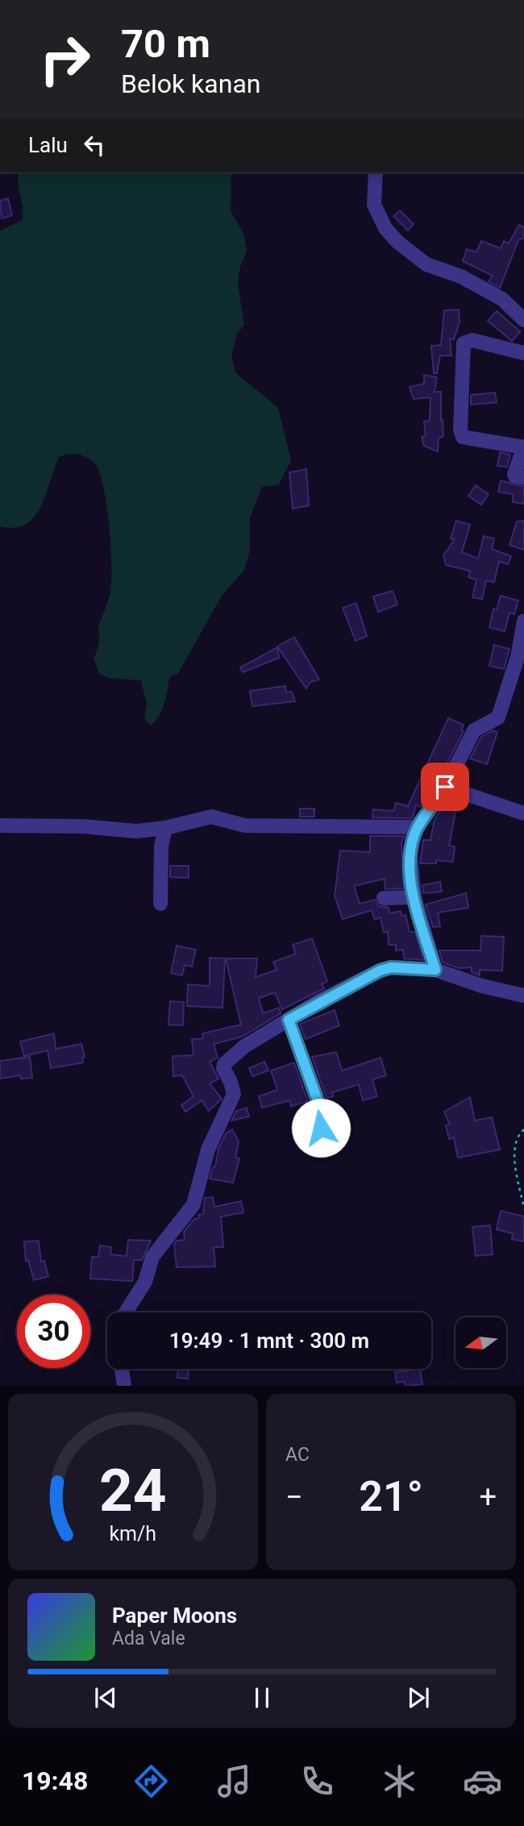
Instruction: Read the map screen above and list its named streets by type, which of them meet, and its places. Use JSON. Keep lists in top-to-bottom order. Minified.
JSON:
{"north":"left","page":{"turn":["70 m","Belok kanan"],"then":"Lalu","limit":"30","trip":"19:49 · 1 mnt · 300 m","tile":"AC","heat":["−","21°","+"],"song":["Paper Moons","Ada Vale"],"tabs":"19:48","gauge":["24","km/h"]}}
